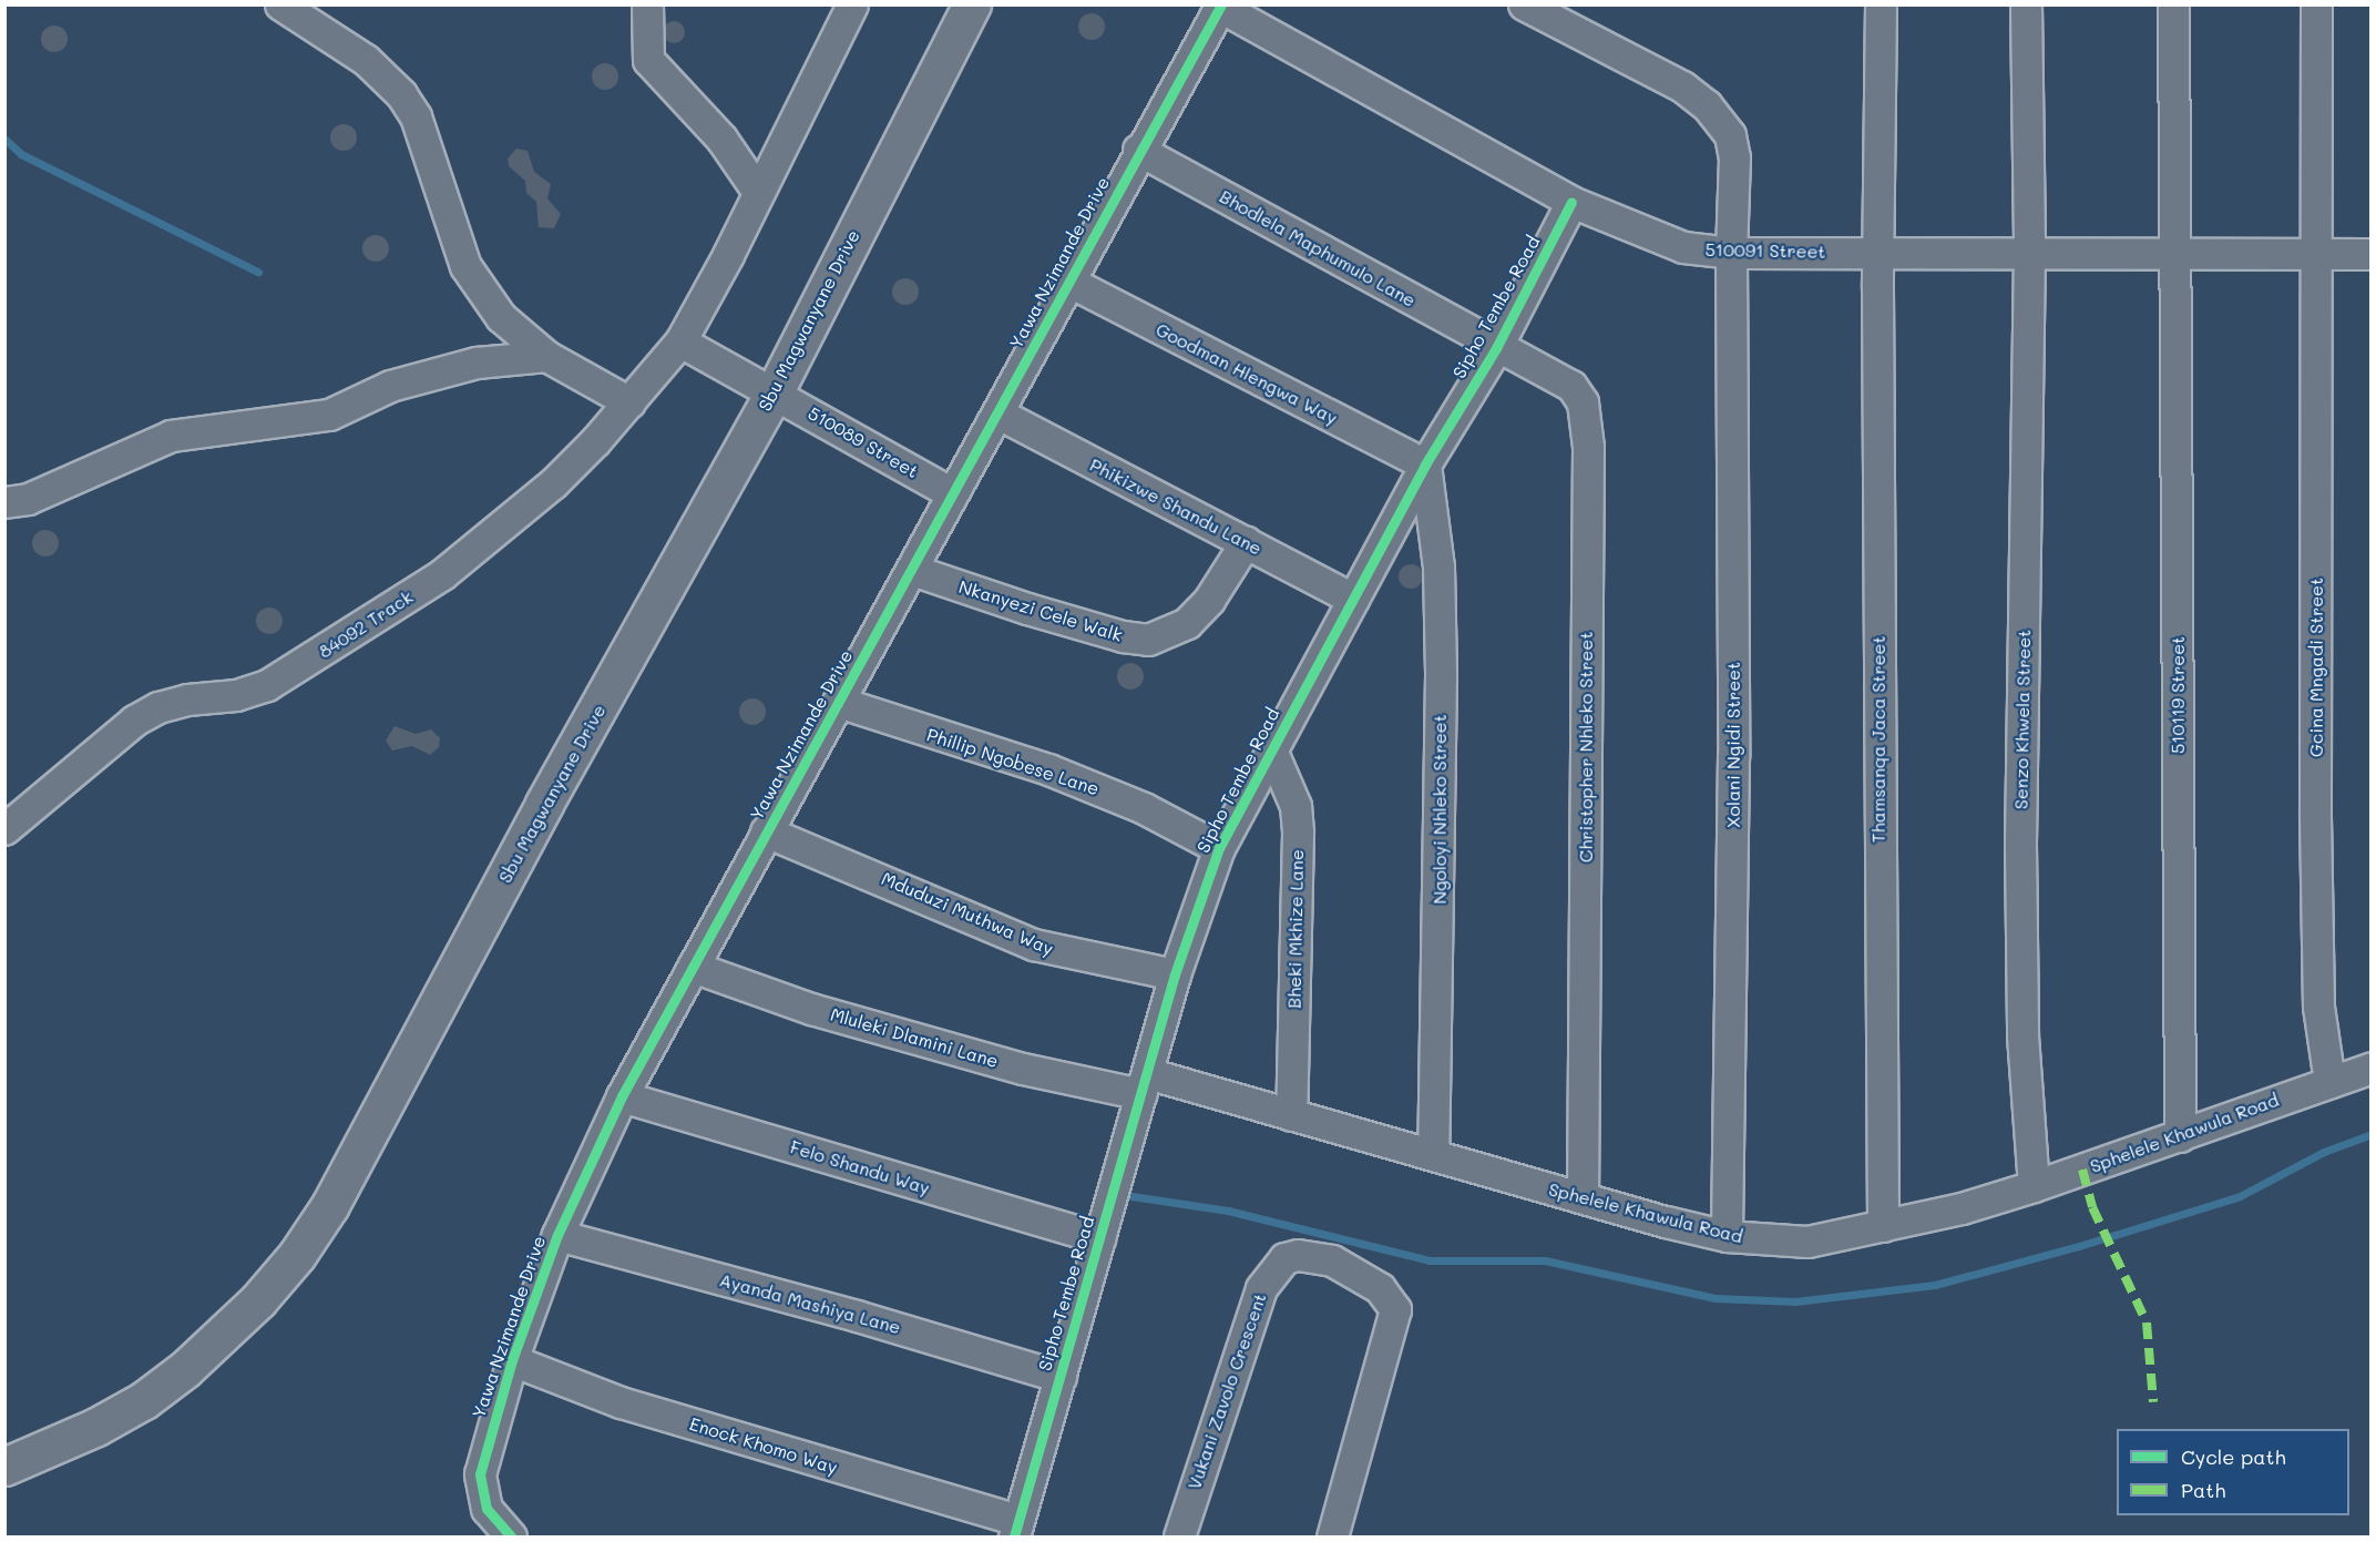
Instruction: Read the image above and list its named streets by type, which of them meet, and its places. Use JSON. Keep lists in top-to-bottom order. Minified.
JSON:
{"streets":{"main road":["Sbu Magwanyane Drive"],"street":["Bhodlela Maphumulo Lane","510091 Street","Yawa Nzimande Drive","Sipho Tembe Road","Goodman Hlengwa Way","510089 Street","Phikizwe Shandu Lane","Nkanyezi Cele Walk","84092 Track","Gcina Mngadi Street","510119 Street","Senzo Khwela Street","Thamsanqa Jaca Street","Xolani Ngidi Street","Christopher Nhleko Street","Phillip Ngobese Lane","Ngoloyi Nhleko Street","Mduduzi Muthwa Way","Bheki Mkhize Lane","Mluleki Dlamini Lane","Sphelele Khawula Road","Felo Shandu Way","Ayanda Mashiya Lane","Vukani Zavolo Crescent","Enock Khomo Way"]},"crossings":[["Bhodlela Maphumulo Lane","Yawa Nzimande Drive"],["Bhodlela Maphumulo Lane","Sipho Tembe Road"],["Bhodlela Maphumulo Lane","Christopher Nhleko Street"],["510091 Street","Yawa Nzimande Drive"],["510091 Street","Sipho Tembe Road"],["510091 Street","Gcina Mngadi Street"],["510091 Street","510119 Street"],["510091 Street","Senzo Khwela Street"],["510091 Street","Thamsanqa Jaca Street"],["510091 Street","Xolani Ngidi Street"],["Yawa Nzimande Drive","Goodman Hlengwa Way"],["Yawa Nzimande Drive","510089 Street"],["Yawa Nzimande Drive","Phikizwe Shandu Lane"],["Yawa Nzimande Drive","Nkanyezi Cele Walk"],["Yawa Nzimande Drive","Phillip Ngobese Lane"],["Yawa Nzimande Drive","Mduduzi Muthwa Way"],["Yawa Nzimande Drive","Mluleki Dlamini Lane"],["Yawa Nzimande Drive","Felo Shandu Way"],["Yawa Nzimande Drive","Ayanda Mashiya Lane"],["Yawa Nzimande Drive","Enock Khomo Way"],["Sipho Tembe Road","Goodman Hlengwa Way"],["Sipho Tembe Road","Phikizwe Shandu Lane"],["Sipho Tembe Road","Christopher Nhleko Street"],["Sipho Tembe Road","Phillip Ngobese Lane"],["Sipho Tembe Road","Ngoloyi Nhleko Street"],["Sipho Tembe Road","Mduduzi Muthwa Way"],["Sipho Tembe Road","Bheki Mkhize Lane"],["Sipho Tembe Road","Mluleki Dlamini Lane"],["Sipho Tembe Road","Sphelele Khawula Road"],["Sipho Tembe Road","Felo Shandu Way"],["Sipho Tembe Road","Ayanda Mashiya Lane"],["Sipho Tembe Road","Enock Khomo Way"],["Sbu Magwanyane Drive","510089 Street"],["Goodman Hlengwa Way","Ngoloyi Nhleko Street"],["510089 Street","84092 Track"],["Phikizwe Shandu Lane","Nkanyezi Cele Walk"],["Gcina Mngadi Street","Sphelele Khawula Road"],["510119 Street","Sphelele Khawula Road"],["Senzo Khwela Street","Sphelele Khawula Road"],["Thamsanqa Jaca Street","Sphelele Khawula Road"],["Xolani Ngidi Street","Sphelele Khawula Road"],["Christopher Nhleko Street","Sphelele Khawula Road"],["Ngoloyi Nhleko Street","Sphelele Khawula Road"],["Bheki Mkhize Lane","Sphelele Khawula Road"],["Mluleki Dlamini Lane","Sphelele Khawula Road"]],"legend":["Cycle path","Path"]}
